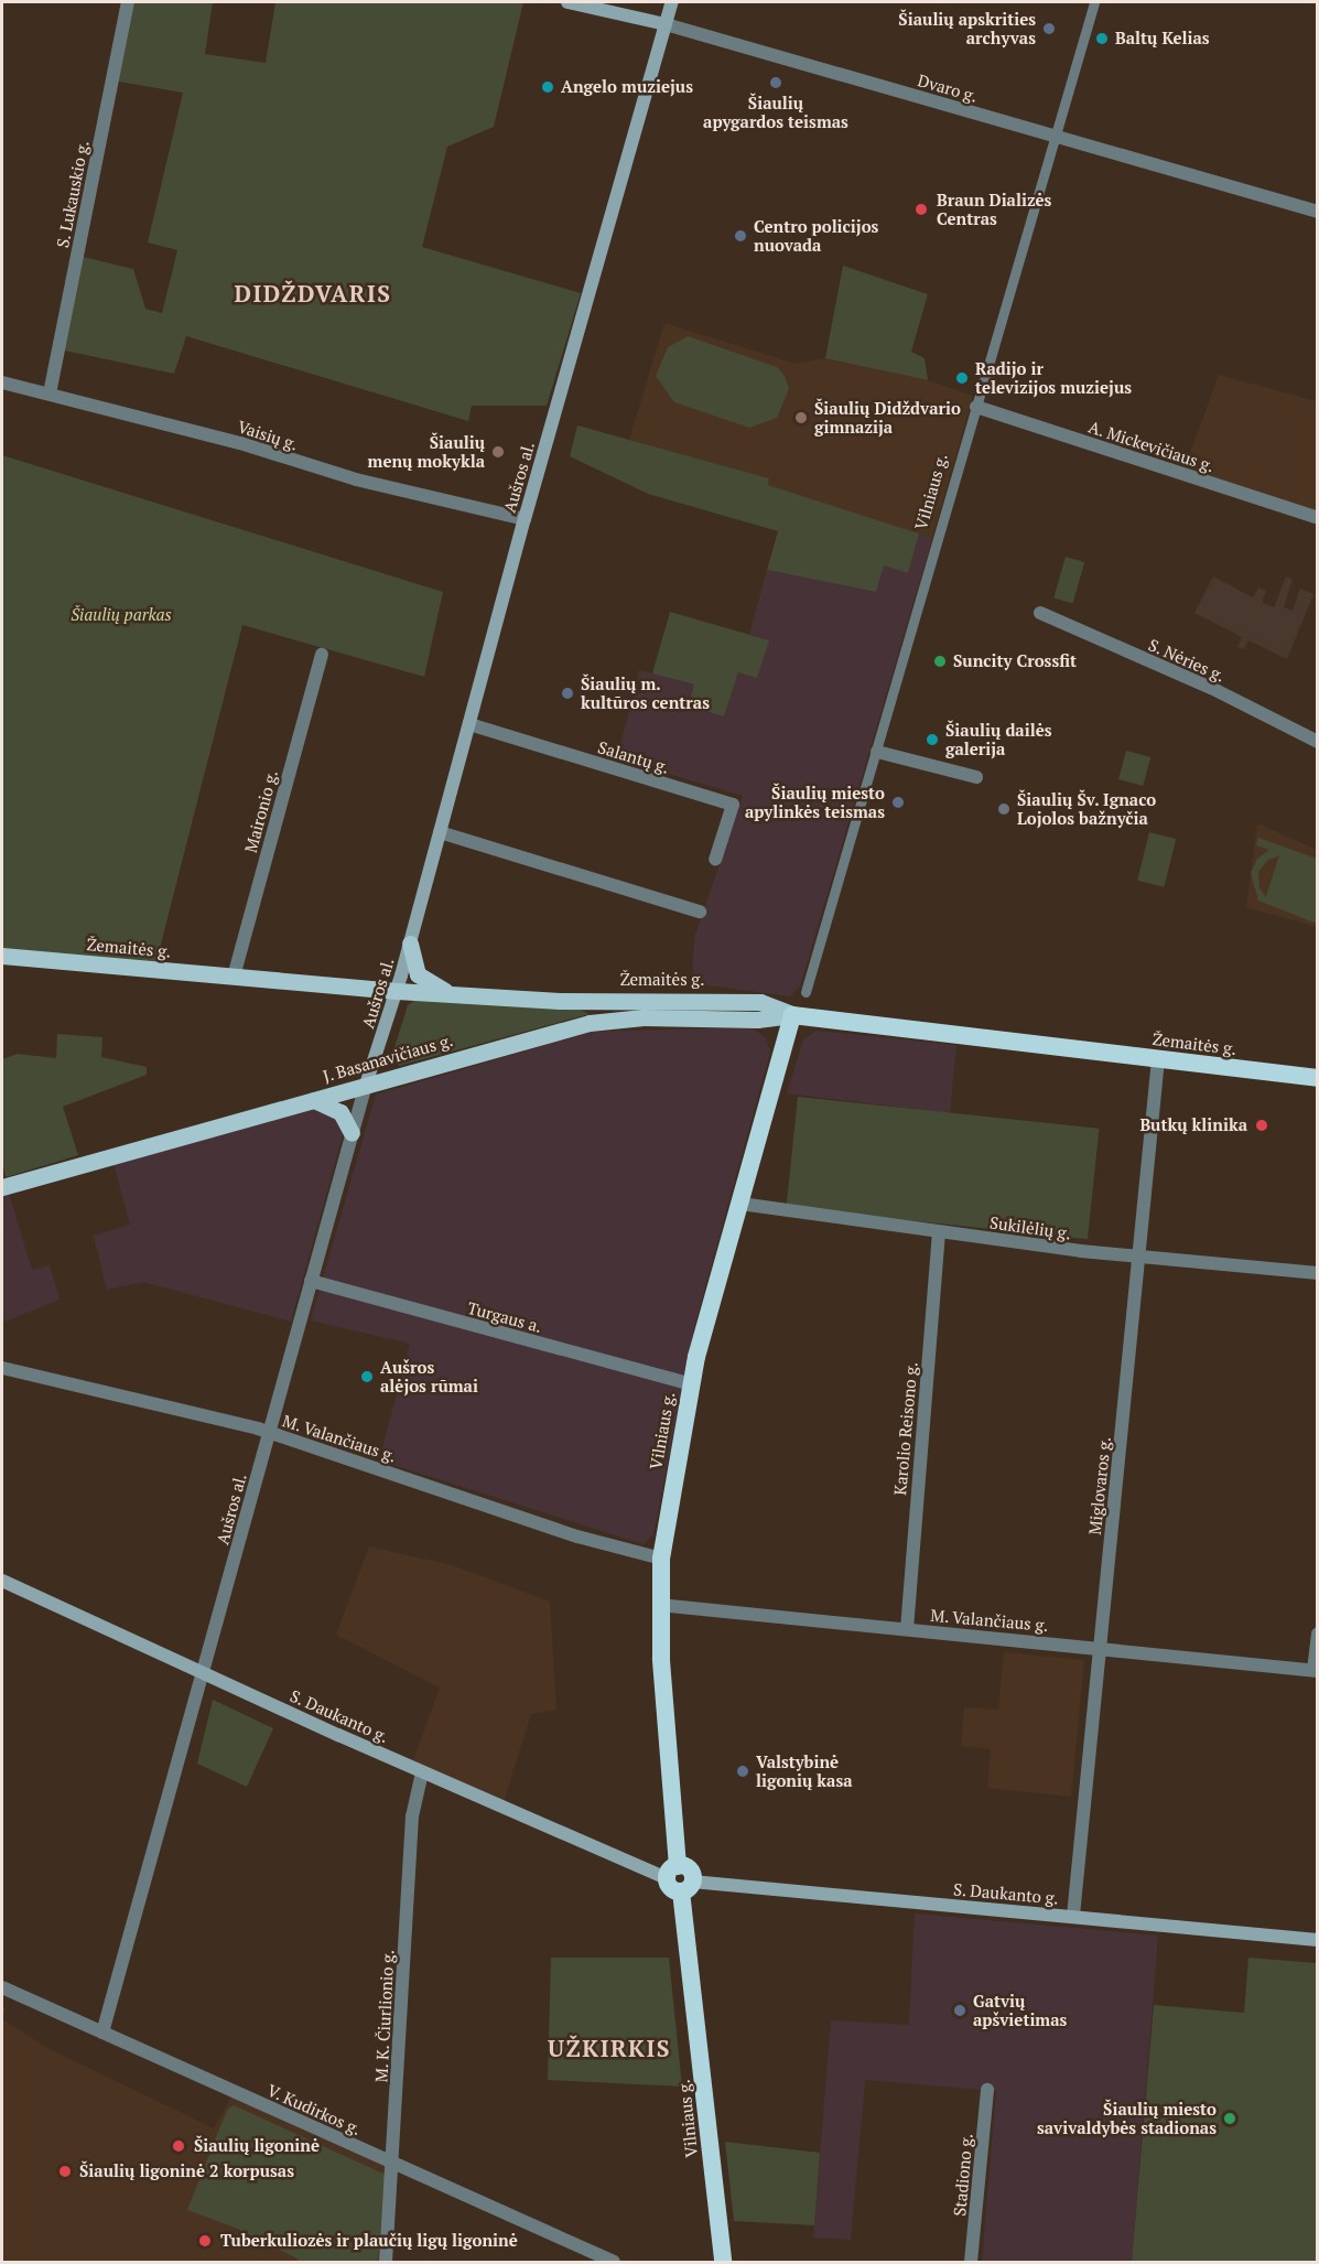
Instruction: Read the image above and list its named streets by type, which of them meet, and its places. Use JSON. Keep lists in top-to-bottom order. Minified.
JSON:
{"streets":{"highway":["Vilniaus g.","Žemaitės g."],"main road":["Dvaro g.","Aušros al.","J. Basanavičiaus g.","S. Daukanto g."],"street":["S. Lukauskio g.","Vaisių g.","A. Mickevičiaus g.","S. Nėries g.","Salantų g.","Maironio g.","Sukilėlių g.","Turgaus a.","Karolio Reisono g.","M. Valančiaus g.","Miglovaros g.","M. K. Čiurlionio g.","V. Kudirkos g.","Stadiono g."]},"crossings":[["Dvaro g.","Aušros al."],["Dvaro g.","Vilniaus g."],["S. Lukauskio g.","Vaisių g."],["Vaisių g.","Aušros al."],["A. Mickevičiaus g.","Vilniaus g."],["Aušros al.","Salantų g."],["Aušros al.","Žemaitės g."],["Aušros al.","J. Basanavičiaus g."],["Aušros al.","Turgaus a."],["Aušros al.","M. Valančiaus g."],["Aušros al.","S. Daukanto g."],["Aušros al.","V. Kudirkos g."],["Vilniaus g.","Žemaitės g."],["Vilniaus g.","J. Basanavičiaus g."],["Vilniaus g.","Sukilėlių g."],["Vilniaus g.","Turgaus a."],["Vilniaus g.","M. Valančiaus g."],["Vilniaus g.","S. Daukanto g."],["Maironio g.","Žemaitės g."],["Žemaitės g.","J. Basanavičiaus g."],["Žemaitės g.","Miglovaros g."],["Sukilėlių g.","Karolio Reisono g."],["Sukilėlių g.","Miglovaros g."],["Karolio Reisono g.","M. Valančiaus g."],["M. Valančiaus g.","Miglovaros g."],["Miglovaros g.","S. Daukanto g."],["S. Daukanto g.","M. K. Čiurlionio g."],["M. K. Čiurlionio g.","V. Kudirkos g."]],"districts":["DIDŽDVARIS","UŽKIRKIS"],"parks":["Šiaulių parkas"],"places":["Šiaulių apskrities archyvas","Baltų Kelias","Šiaulių apygardos teismas","Angelo muziejus","Braun Dializės Centras","Centro policijos nuovada","Radijo ir televizijos muziejus","Šiaulių Didždvario gimnazija","Šiaulių menų mokykla","Suncity Crossfit","Šiaulių m. kultūros centras","Šiaulių dailės galerija","Šiaulių miesto apylinkės teismas","Šiaulių Šv. Ignaco Lojolos bažnyčia","Butkų klinika","Aušros alėjos rūmai","Valstybinė ligonių kasa","Gatvių apšvietimas","Šiaulių miesto savivaldybės stadionas","Šiaulių ligoninė","Šiaulių ligoninė 2 korpusas","Tuberkuliozės ir plaučių ligų ligoninė"]}
